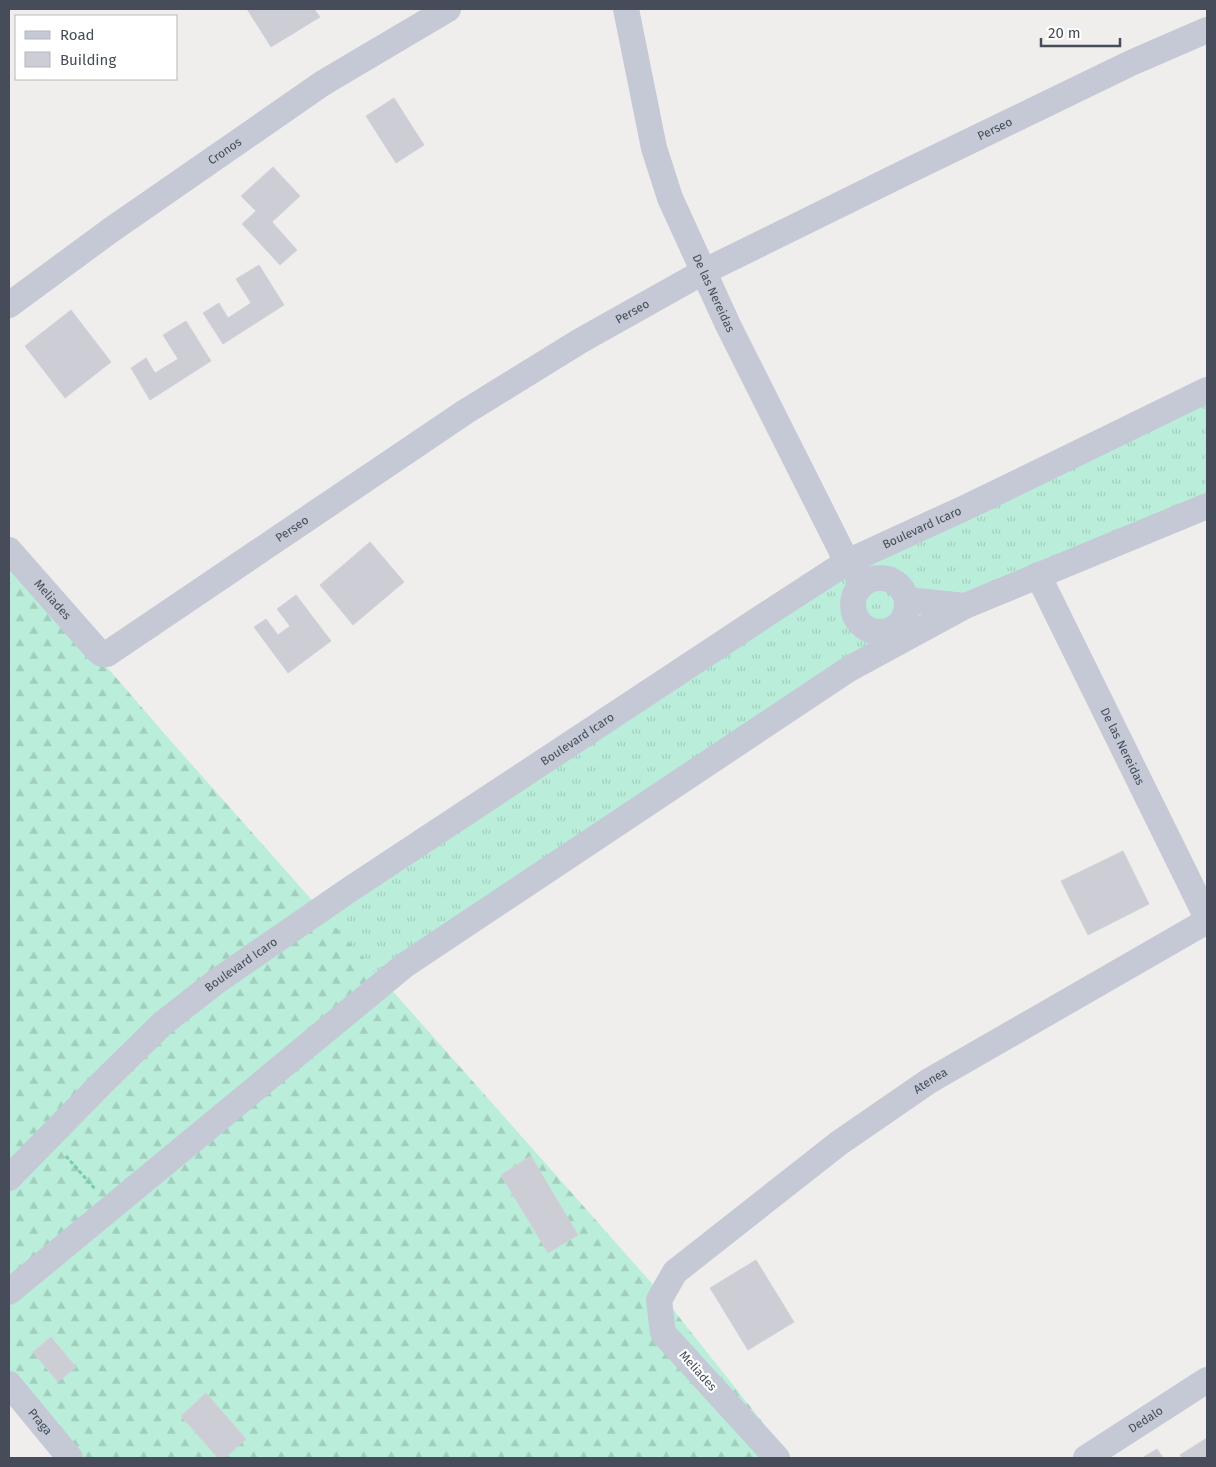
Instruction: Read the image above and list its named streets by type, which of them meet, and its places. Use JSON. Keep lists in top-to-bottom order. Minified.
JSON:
{"streets":{"street":["Perseo","Cronos","De las Nereidas","Boulevard Icaro","Meliades","Atenea","Dedalo","Praga"]},"crossings":[["Perseo","De las Nereidas"],["Perseo","Meliades"],["De las Nereidas","Boulevard Icaro"],["De las Nereidas","Atenea"],["Meliades","Atenea"]],"legend":["Road","Building"],"scale_bar":"20 m"}
